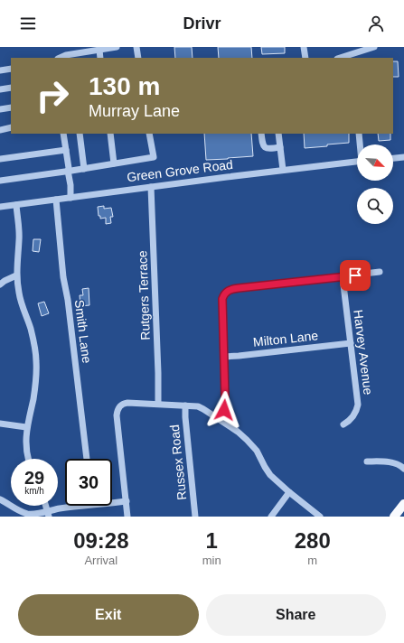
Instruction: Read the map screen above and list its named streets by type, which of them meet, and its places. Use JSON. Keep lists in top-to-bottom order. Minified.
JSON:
{"streets":{"street":["Green Grove Road","Rutgers Terrace","Smith Lane","Milton Lane","Harvey Avenue","Russex Road"]},"crossings":[["Green Grove Road","Rutgers Terrace"],["Green Grove Road","Smith Lane"],["Milton Lane","Harvey Avenue"]],"north":"bottom right","page":{"header":"Drivr","turn":["130 m","Murray Lane"],"speed":"29 km/h","limit":"30","eta":["09:28","Arrival","1","min","280","m"],"buttons":["Exit","Share"]}}
